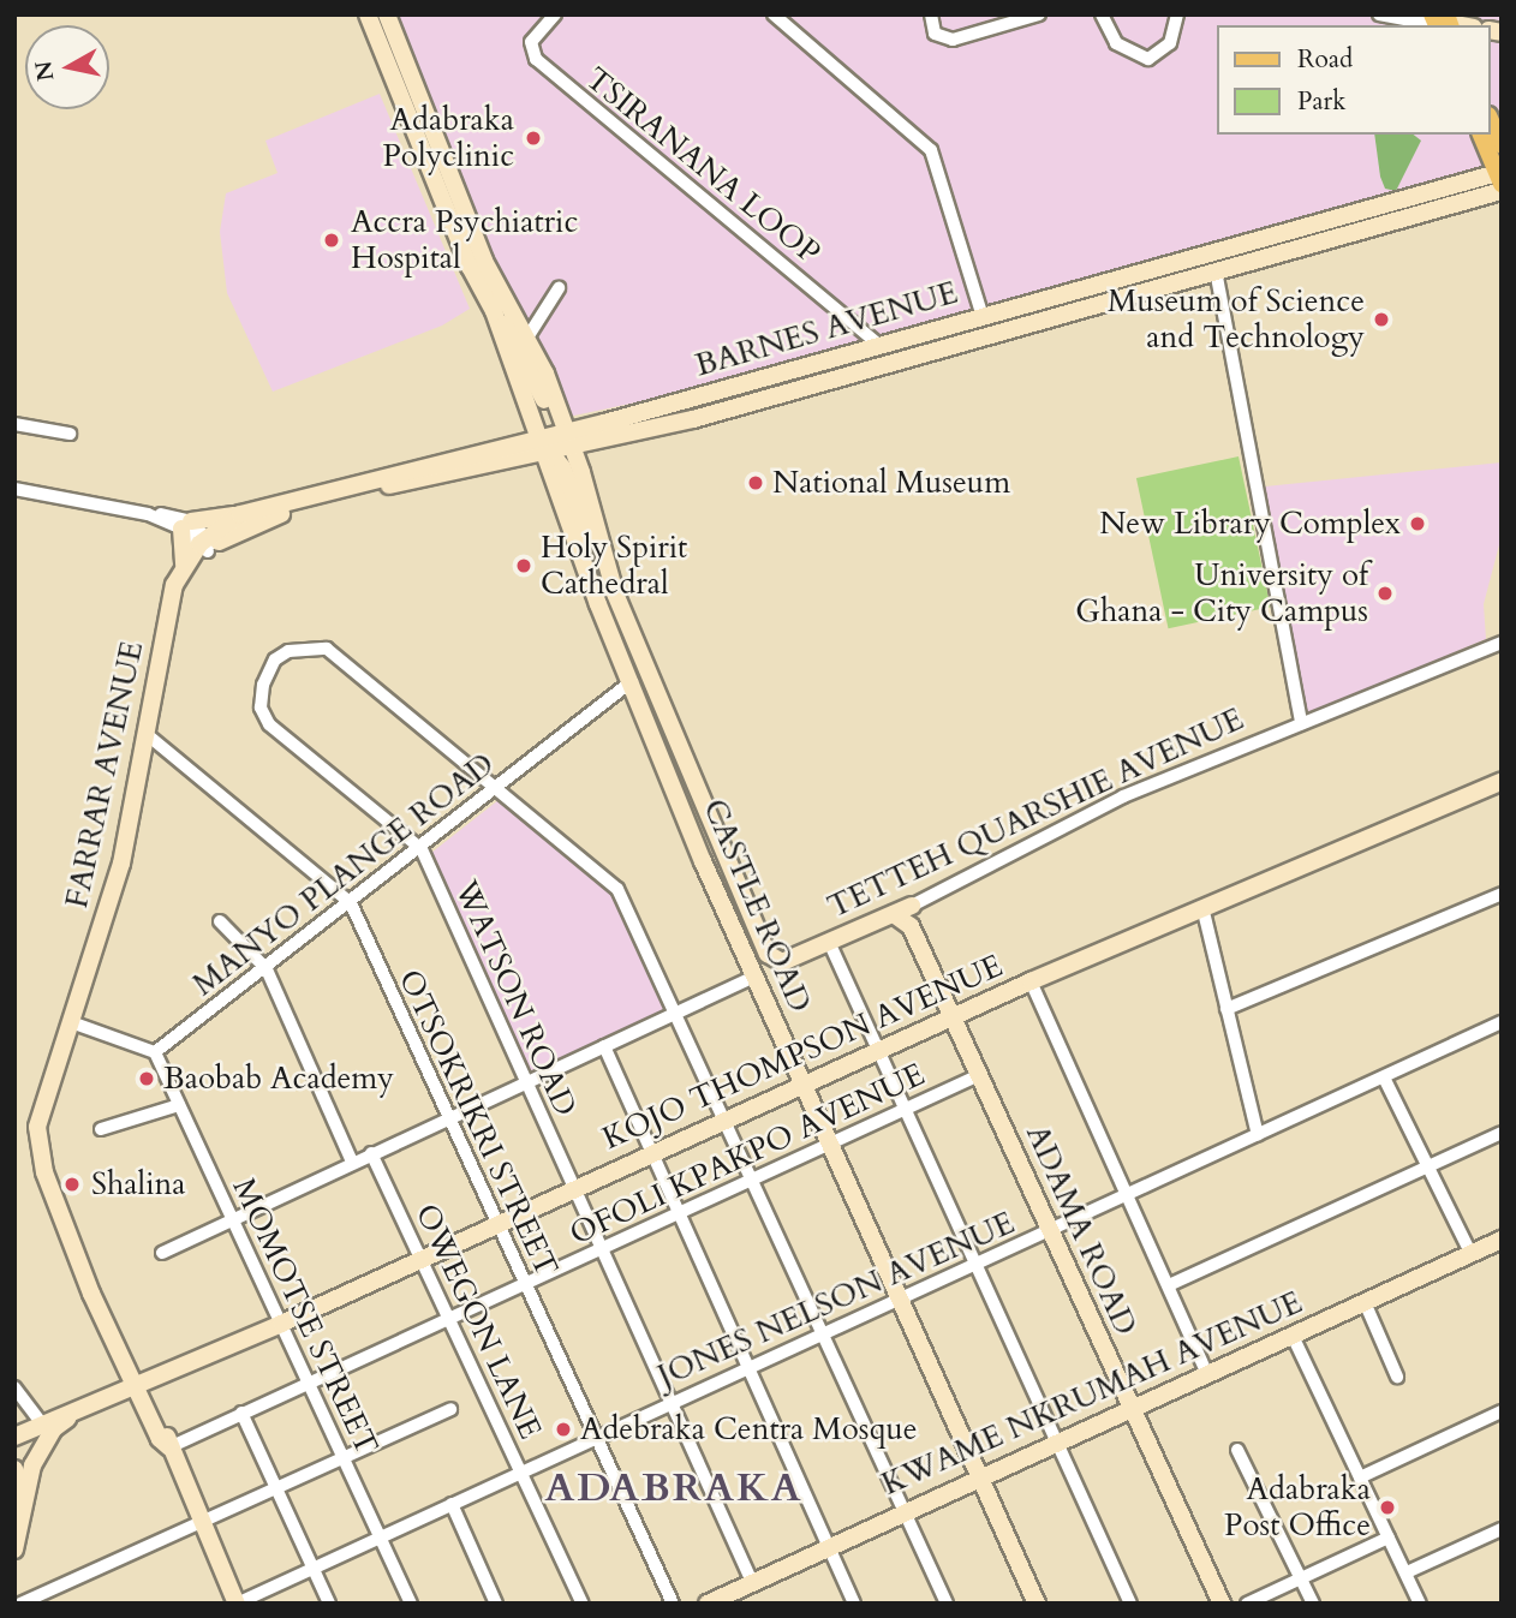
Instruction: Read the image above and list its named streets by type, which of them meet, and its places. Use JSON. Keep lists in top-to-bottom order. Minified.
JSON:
{"streets":{"main road":["BARNES AVENUE","FARRAR AVENUE","TETTEH QUARSHIE AVENUE","CASTLE ROAD","KOJO THOMPSON AVENUE","ADAMA ROAD","KWAME NKRUMAH AVENUE"],"street":["TSIRANANA LOOP","MANYO PLANGE ROAD","WATSON ROAD","OTSOKRIKRI STREET","OFOLI KPAKPO AVENUE","JONES NELSON AVENUE","MOMOTSE STREET","OWEGON LANE"]},"crossings":[["TSIRANANA LOOP","BARNES AVENUE"],["BARNES AVENUE","FARRAR AVENUE"],["BARNES AVENUE","CASTLE ROAD"],["FARRAR AVENUE","KOJO THOMPSON AVENUE"],["FARRAR AVENUE","OTSOKRIKRI STREET"],["FARRAR AVENUE","OFOLI KPAKPO AVENUE"],["FARRAR AVENUE","JONES NELSON AVENUE"],["TETTEH QUARSHIE AVENUE","CASTLE ROAD"],["TETTEH QUARSHIE AVENUE","ADAMA ROAD"],["MANYO PLANGE ROAD","CASTLE ROAD"],["MANYO PLANGE ROAD","WATSON ROAD"],["MANYO PLANGE ROAD","OTSOKRIKRI STREET"],["MANYO PLANGE ROAD","MOMOTSE STREET"],["CASTLE ROAD","KOJO THOMPSON AVENUE"],["CASTLE ROAD","OFOLI KPAKPO AVENUE"],["CASTLE ROAD","JONES NELSON AVENUE"],["CASTLE ROAD","KWAME NKRUMAH AVENUE"],["WATSON ROAD","KOJO THOMPSON AVENUE"],["WATSON ROAD","OFOLI KPAKPO AVENUE"],["WATSON ROAD","JONES NELSON AVENUE"],["WATSON ROAD","KWAME NKRUMAH AVENUE"],["KOJO THOMPSON AVENUE","OTSOKRIKRI STREET"],["KOJO THOMPSON AVENUE","ADAMA ROAD"],["KOJO THOMPSON AVENUE","MOMOTSE STREET"],["KOJO THOMPSON AVENUE","OWEGON LANE"],["OTSOKRIKRI STREET","OFOLI KPAKPO AVENUE"],["OTSOKRIKRI STREET","JONES NELSON AVENUE"],["OFOLI KPAKPO AVENUE","ADAMA ROAD"],["OFOLI KPAKPO AVENUE","MOMOTSE STREET"],["OFOLI KPAKPO AVENUE","OWEGON LANE"],["ADAMA ROAD","JONES NELSON AVENUE"],["ADAMA ROAD","KWAME NKRUMAH AVENUE"],["JONES NELSON AVENUE","MOMOTSE STREET"],["JONES NELSON AVENUE","OWEGON LANE"]],"districts":["ADABRAKA"],"places":["Adabraka Polyclinic","Accra Psychiatric Hospital","Museum of Science and Technology","National Museum","New Library Complex","Holy Spirit Cathedral","University of Ghana - City Campus","Baobab Academy","Shalina","Adebraka Centra Mosque","Adabraka Post Office"],"legend":["Road","Park"],"north":"left"}
